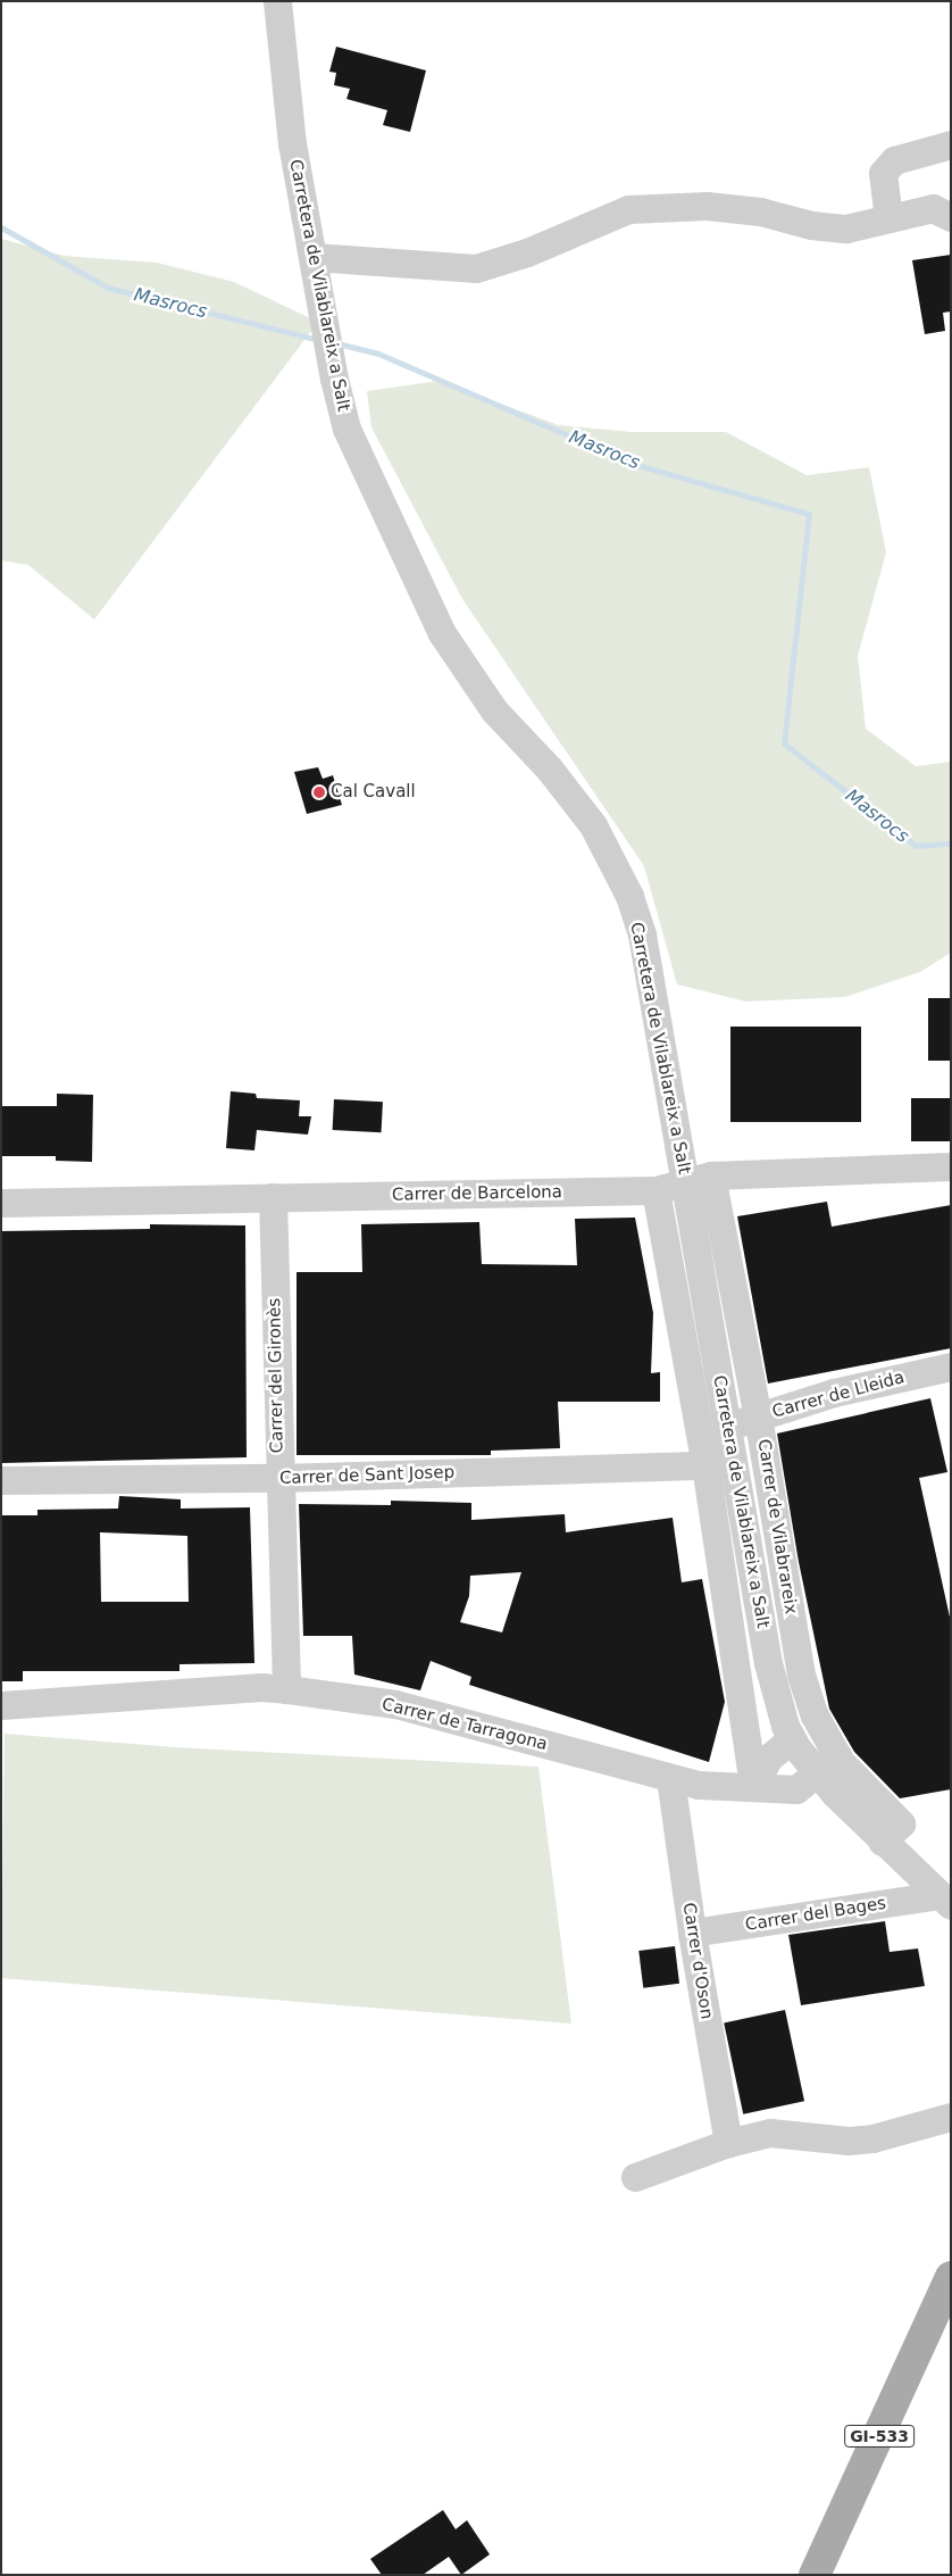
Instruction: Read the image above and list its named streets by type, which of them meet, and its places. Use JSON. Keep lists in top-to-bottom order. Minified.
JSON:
{"streets":{"main road":["GI-533"],"street":["Carretera de Vilablareix a Salt","Carrer de Barcelona","Carrer del Gironès","Carrer de Lleida","Carrer de Sant Josep","Carrer de Vilabrareix","Carrer de Tarragona","Carrer del Bages","Carrer d'Oson"]},"crossings":[["Carretera de Vilablareix a Salt","Carrer de Barcelona"],["Carretera de Vilablareix a Salt","Carrer de Lleida"],["Carretera de Vilablareix a Salt","Carrer de Sant Josep"],["Carretera de Vilablareix a Salt","Carrer de Vilabrareix"],["Carretera de Vilablareix a Salt","Carrer de Tarragona"],["Carretera de Vilablareix a Salt","Carrer del Bages"],["Carrer de Barcelona","Carrer del Gironès"],["Carrer de Barcelona","Carrer de Vilabrareix"],["Carrer del Gironès","Carrer de Sant Josep"],["Carrer del Gironès","Carrer de Tarragona"],["Carrer de Lleida","Carrer de Vilabrareix"],["Carrer de Vilabrareix","Carrer de Tarragona"],["Carrer de Tarragona","Carrer d'Oson"],["Carrer del Bages","Carrer d'Oson"]],"water":["Masrocs"],"places":["Cal Cavall"]}
